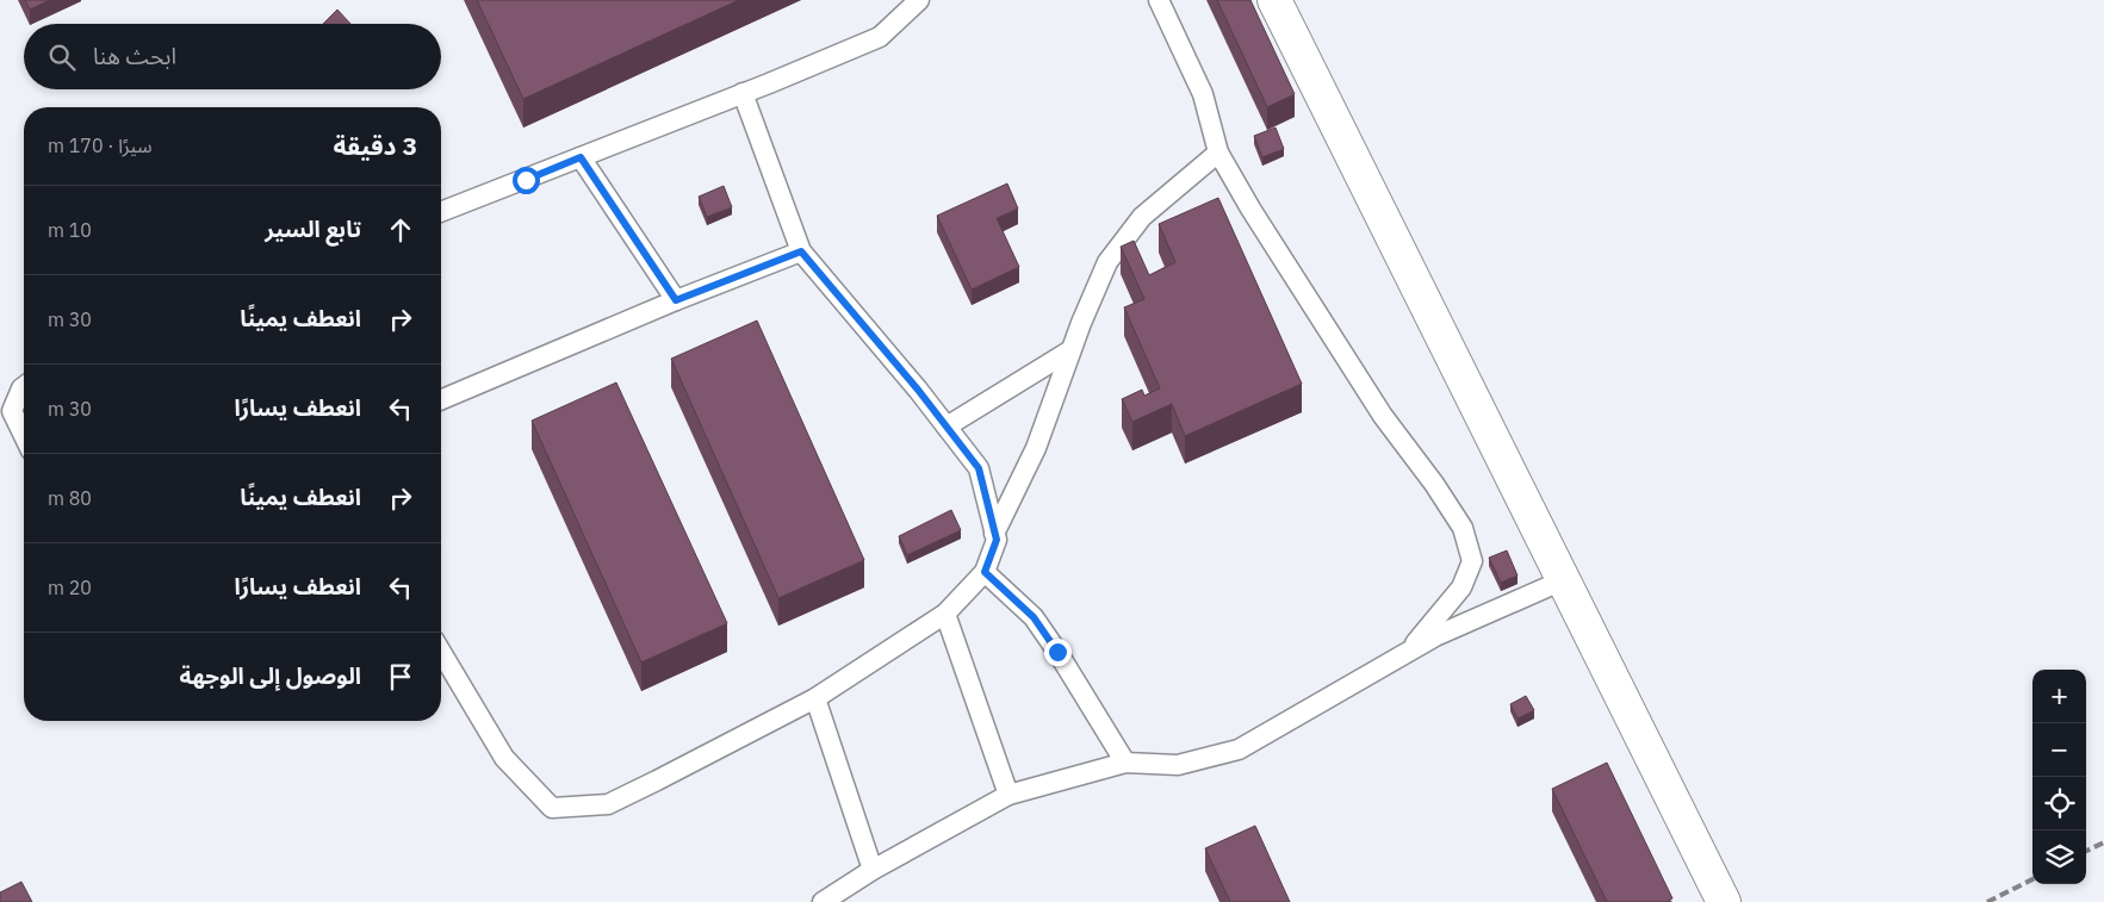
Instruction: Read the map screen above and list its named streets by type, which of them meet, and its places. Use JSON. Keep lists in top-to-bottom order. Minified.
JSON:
{"page":{"search":"ابحث هنا","heading":["3 دقيقة","سيرًا · 170 m"],"list":[["تابع السير","10 m"],["انعطف يمينًا","30 m"],["انعطف يسارًا","30 m"],["انعطف يمينًا","80 m"],["انعطف يسارًا","20 m"],"الوصول إلى الوجهة"],"map_buttons":["+","−"]}}
